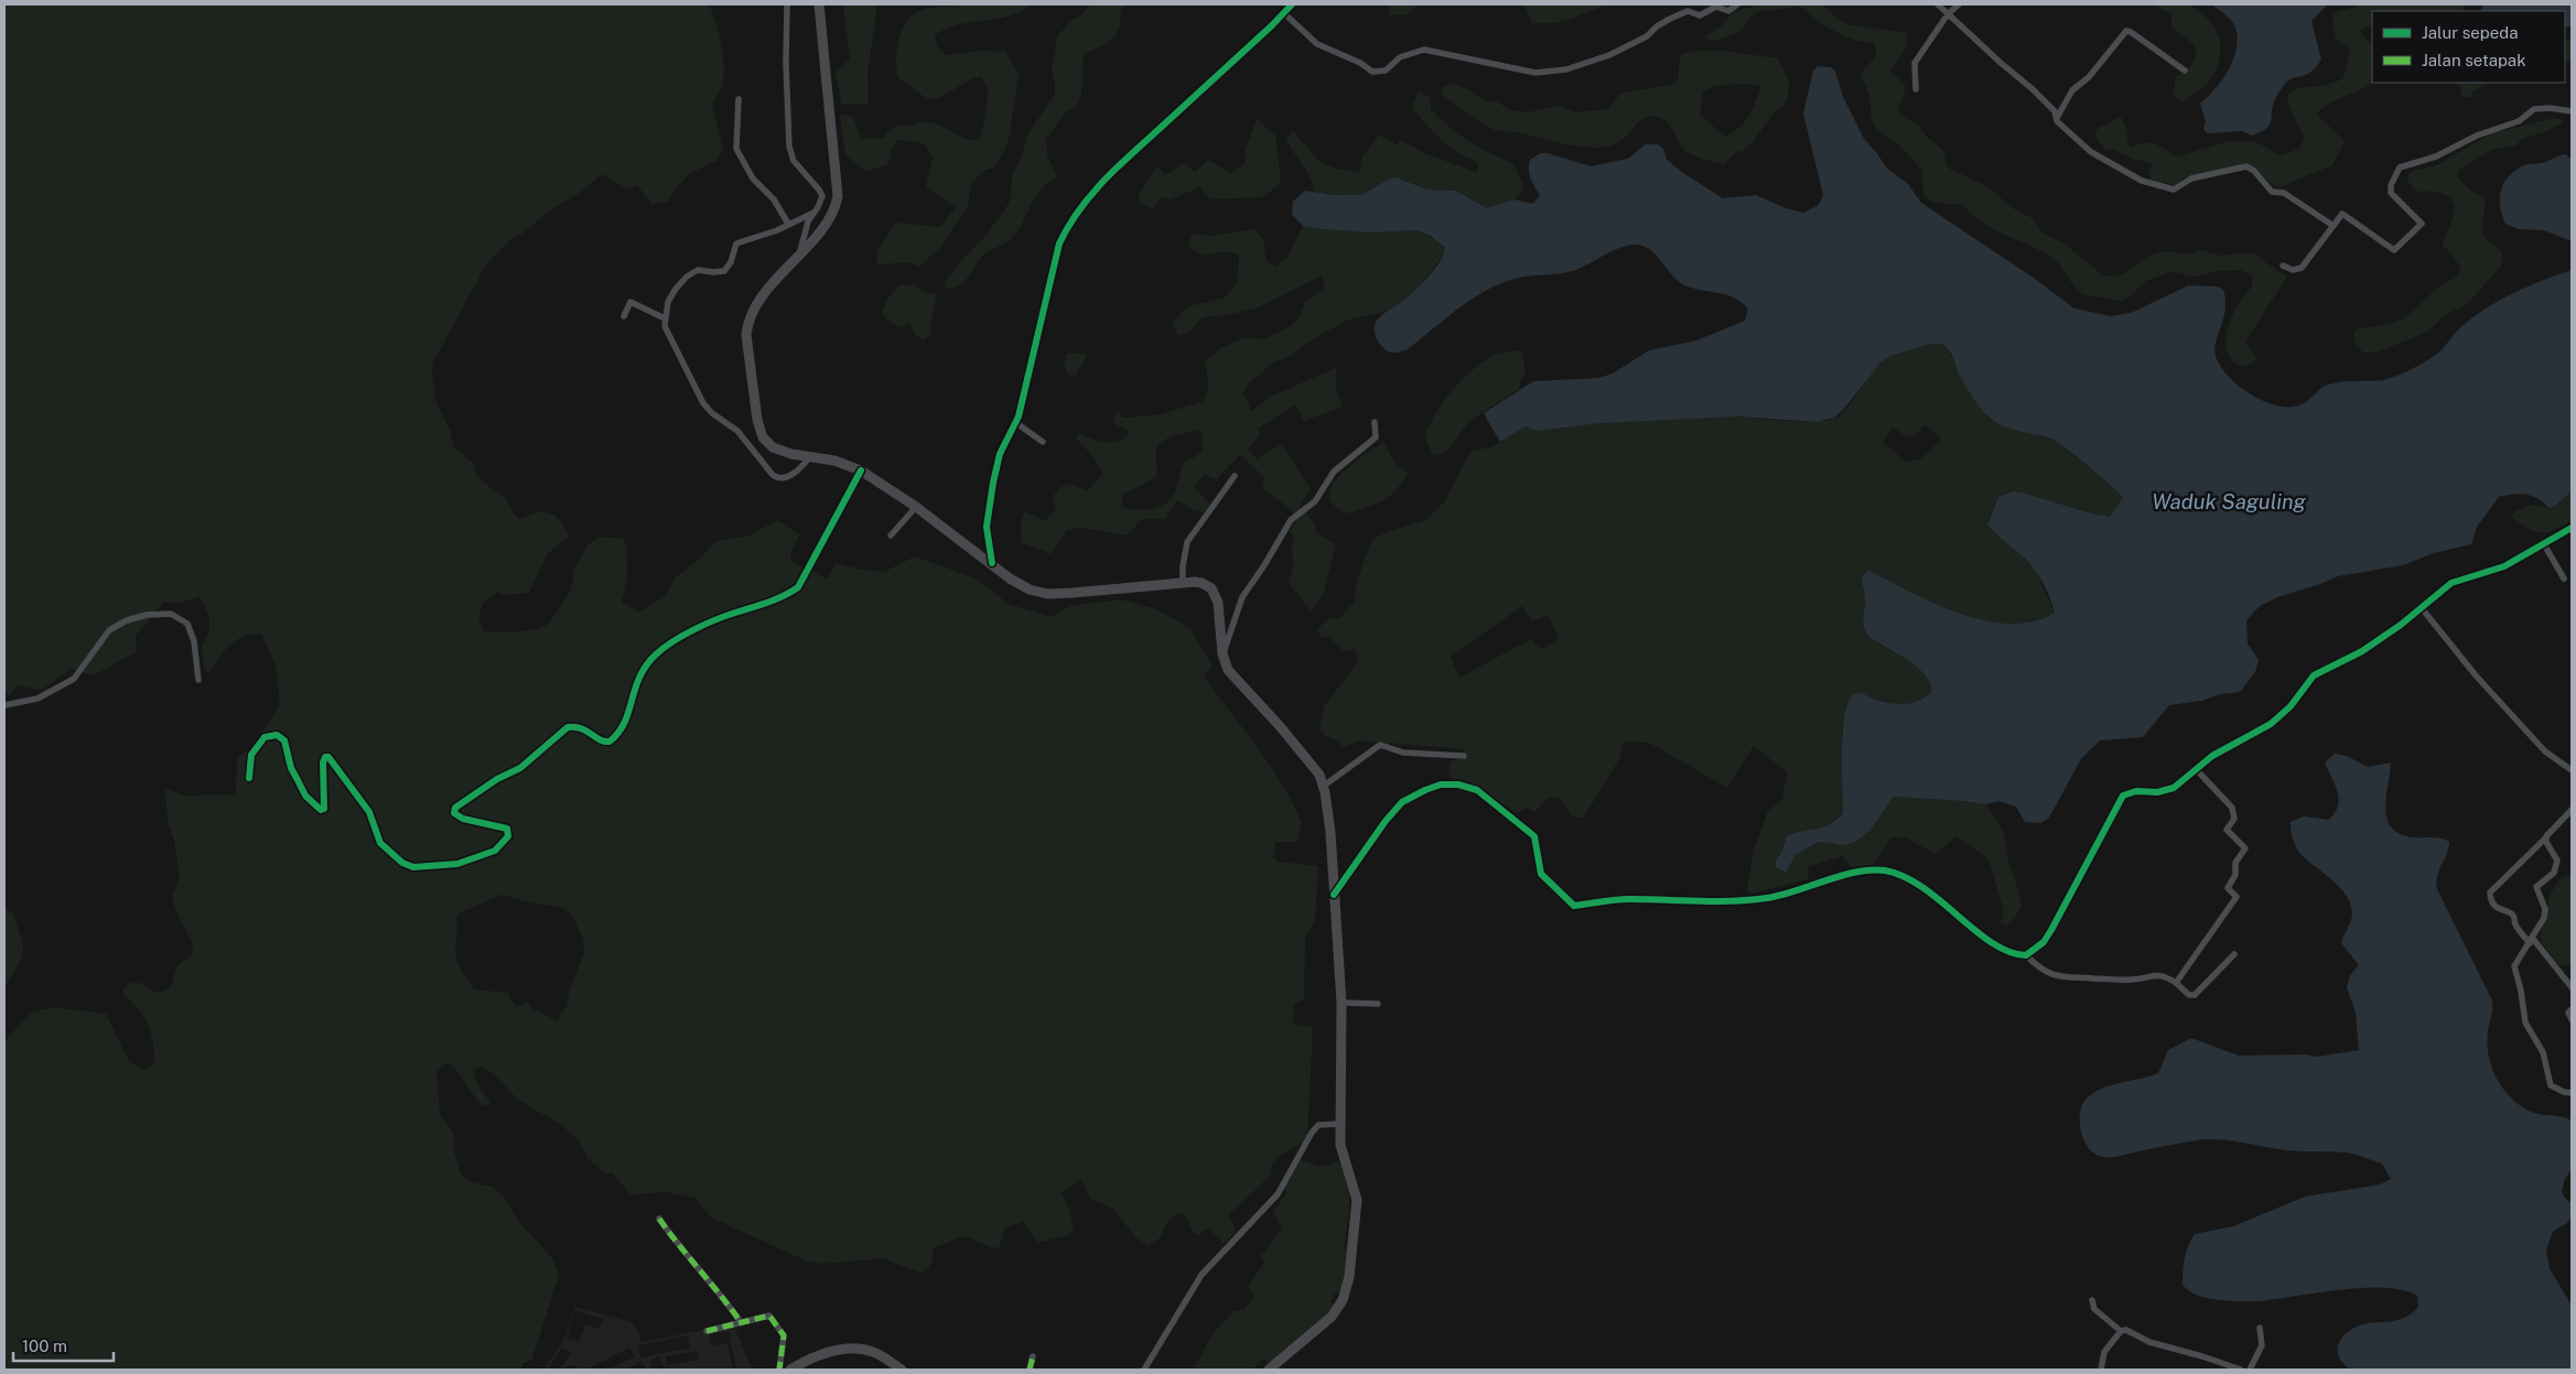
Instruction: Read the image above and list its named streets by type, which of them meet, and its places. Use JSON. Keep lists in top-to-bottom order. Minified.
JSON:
{"water":["Waduk Saguling"],"legend":["Jalur sepeda","Jalan setapak"],"scale_bar":"100 m"}
